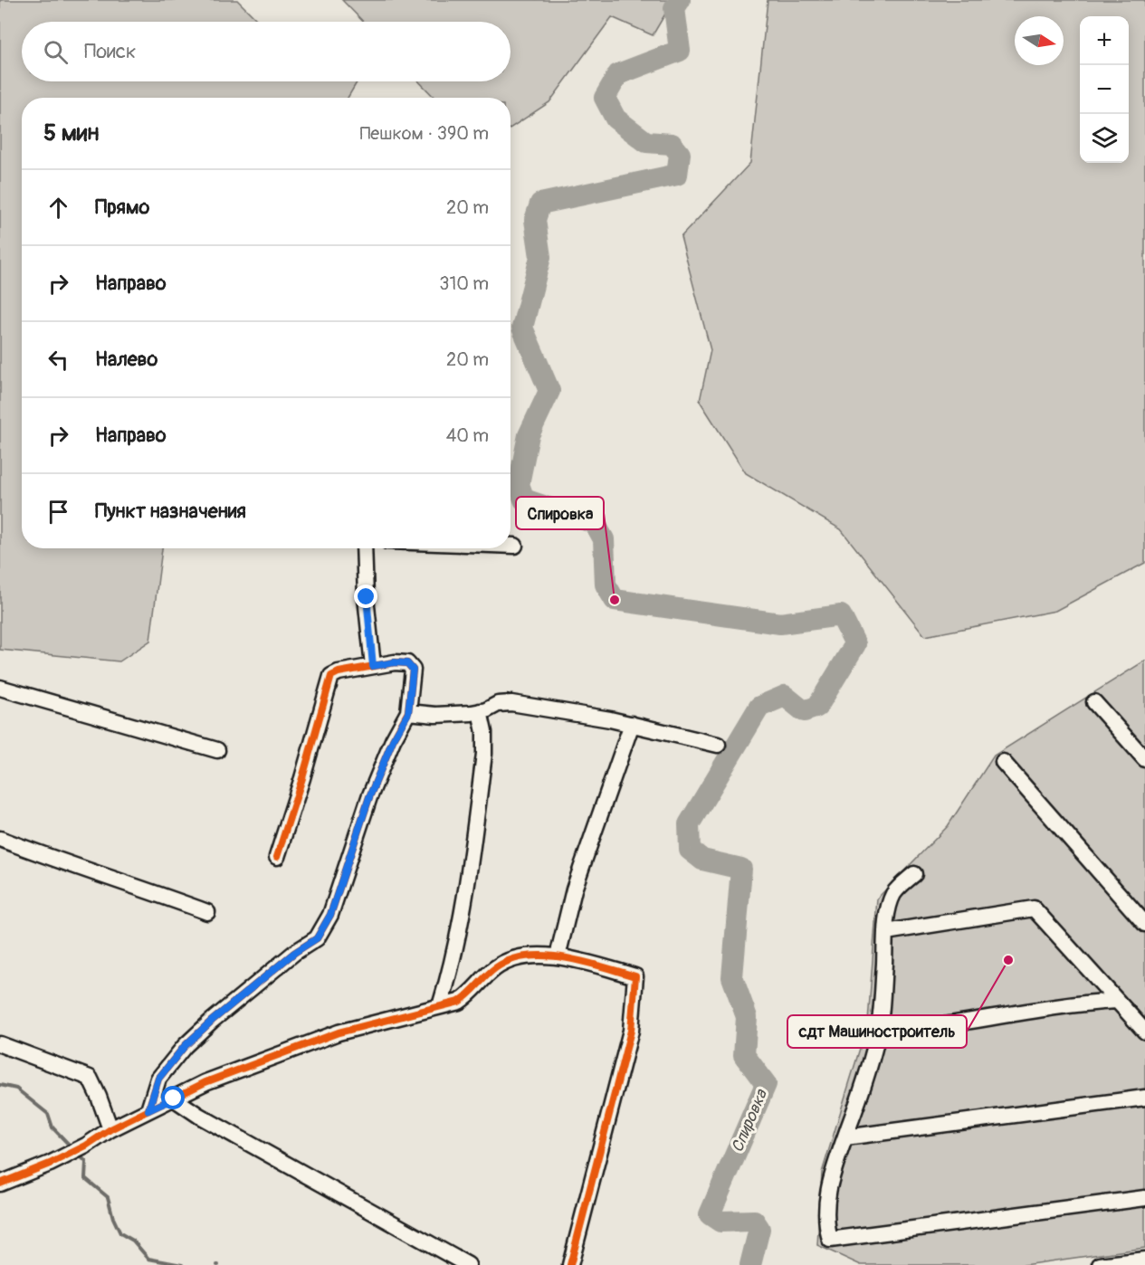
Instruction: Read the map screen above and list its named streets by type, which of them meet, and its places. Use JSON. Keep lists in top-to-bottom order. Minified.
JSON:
{"water":["Спировка"],"places":["Спировка","сдт Машиностроитель"],"north":"right","page":{"map_buttons":["+","−"],"search":"Поиск","heading":["5 мин","Пешком · 390 m"],"list":[["Прямо","20 m"],["Направо","310 m"],["Налево","20 m"],["Направо","40 m"],"Пункт назначения"]}}
